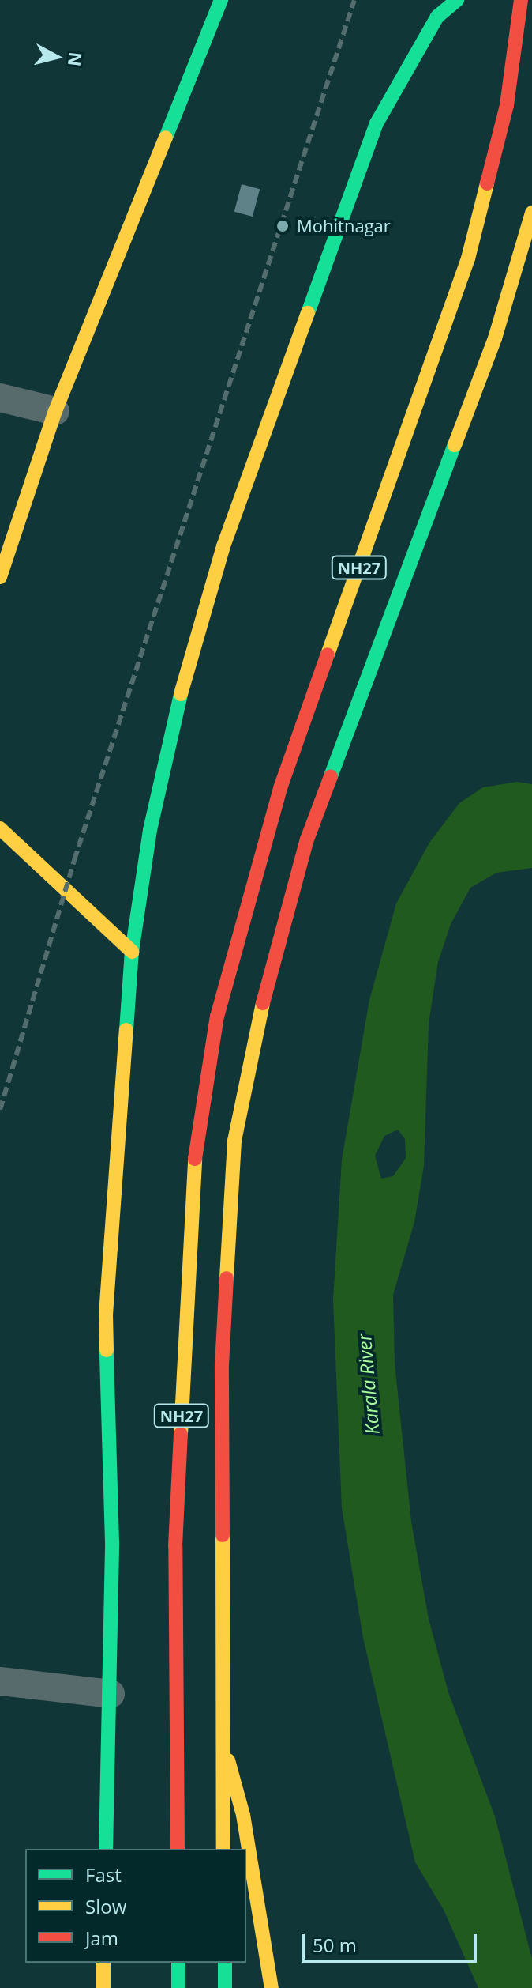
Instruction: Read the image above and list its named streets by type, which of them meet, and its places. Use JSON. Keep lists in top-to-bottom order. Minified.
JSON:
{"streets":{"main road":["NH27"]},"water":["Karala River"],"places":["Mohitnagar"],"legend":["Fast","Slow","Jam"],"scale_bar":"50 m","north":"right"}
